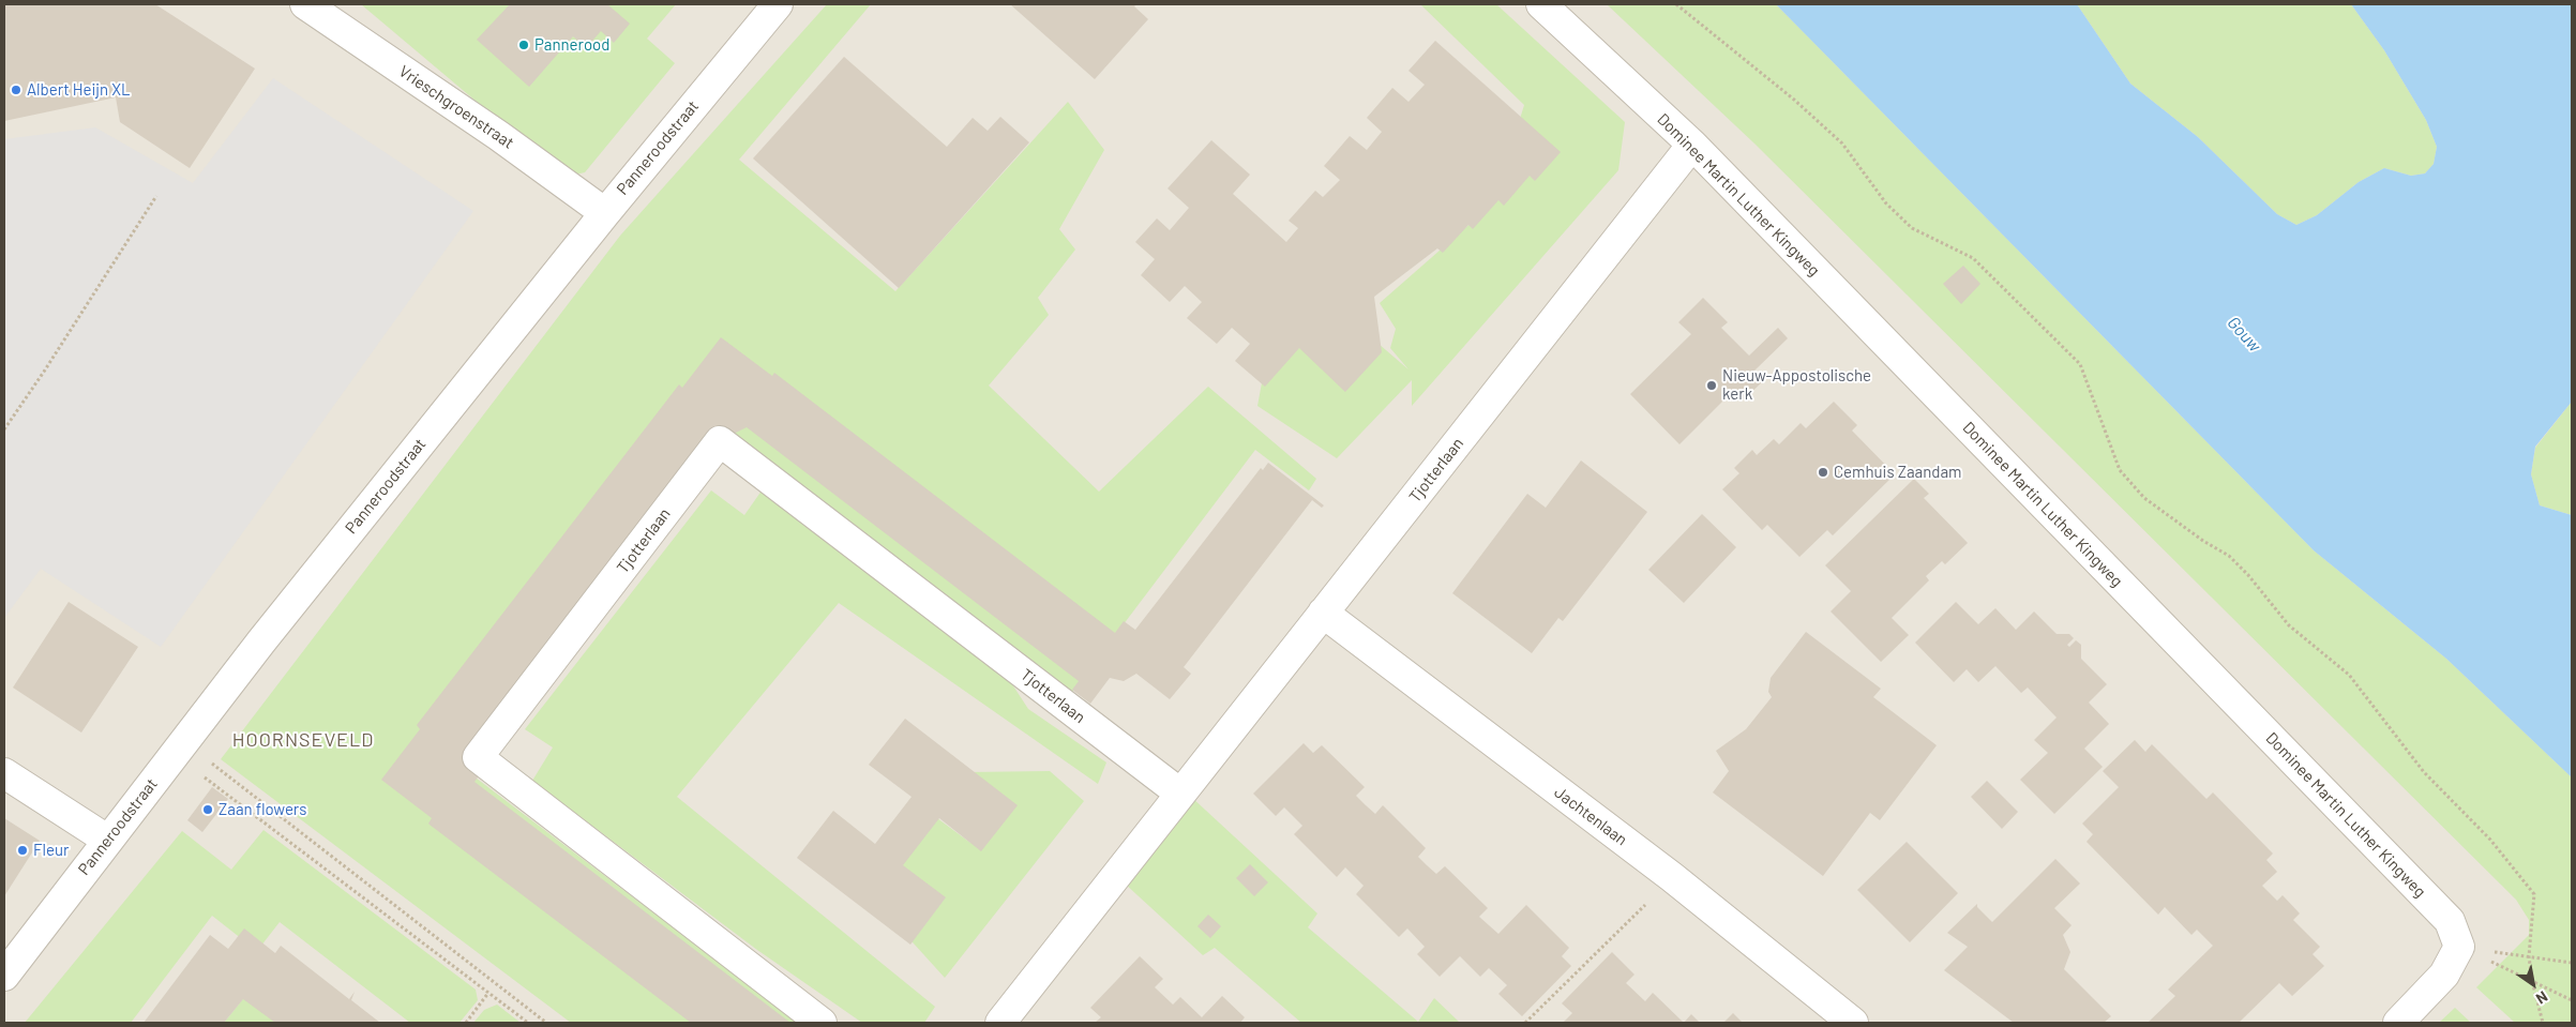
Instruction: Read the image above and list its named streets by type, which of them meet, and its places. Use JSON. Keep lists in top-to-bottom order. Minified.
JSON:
{"streets":{"street":["Vrieschgroenstraat","Panneroodstraat","Dominee Martin Luther Kingweg","Tjotterlaan","Jachtenlaan"]},"crossings":[["Vrieschgroenstraat","Panneroodstraat"],["Dominee Martin Luther Kingweg","Tjotterlaan"],["Tjotterlaan","Jachtenlaan"]],"districts":["HOORNSEVELD"],"water":["Gouw"],"places":["Pannerood","Albert Heijn XL","Nieuw-Appostolische kerk","Cemhuis Zaandam","Zaan flowers","Fleur"],"north":"bottom right"}
